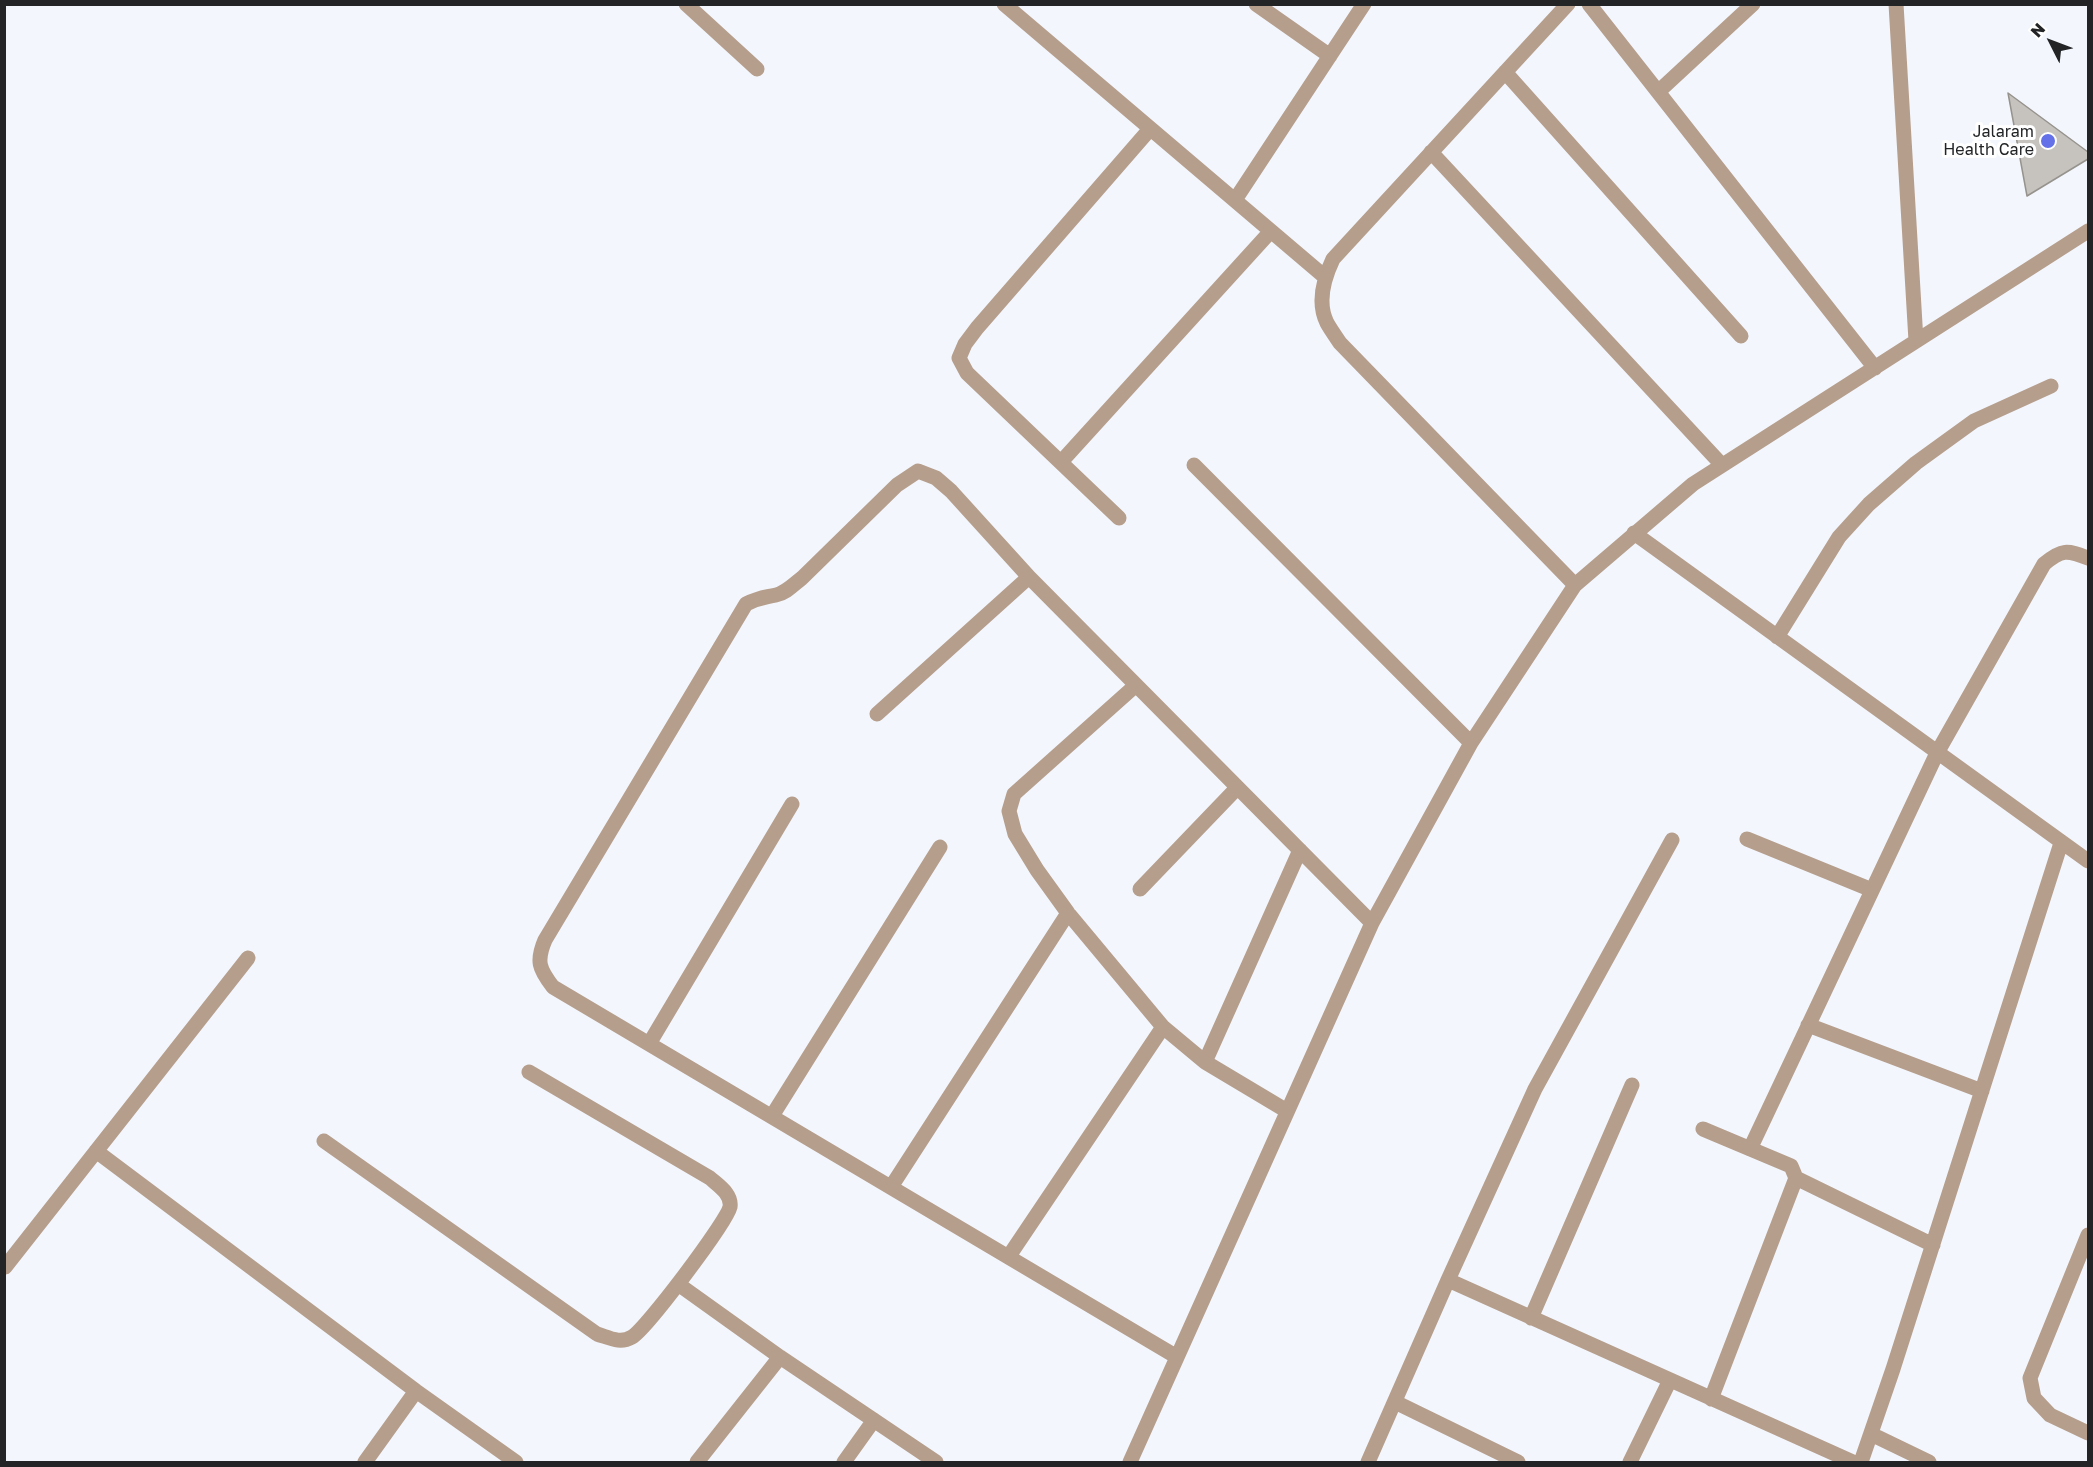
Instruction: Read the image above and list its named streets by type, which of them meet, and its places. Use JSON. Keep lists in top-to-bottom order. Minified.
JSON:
{"places":["Jalaram Health Care"],"north":"top left"}
